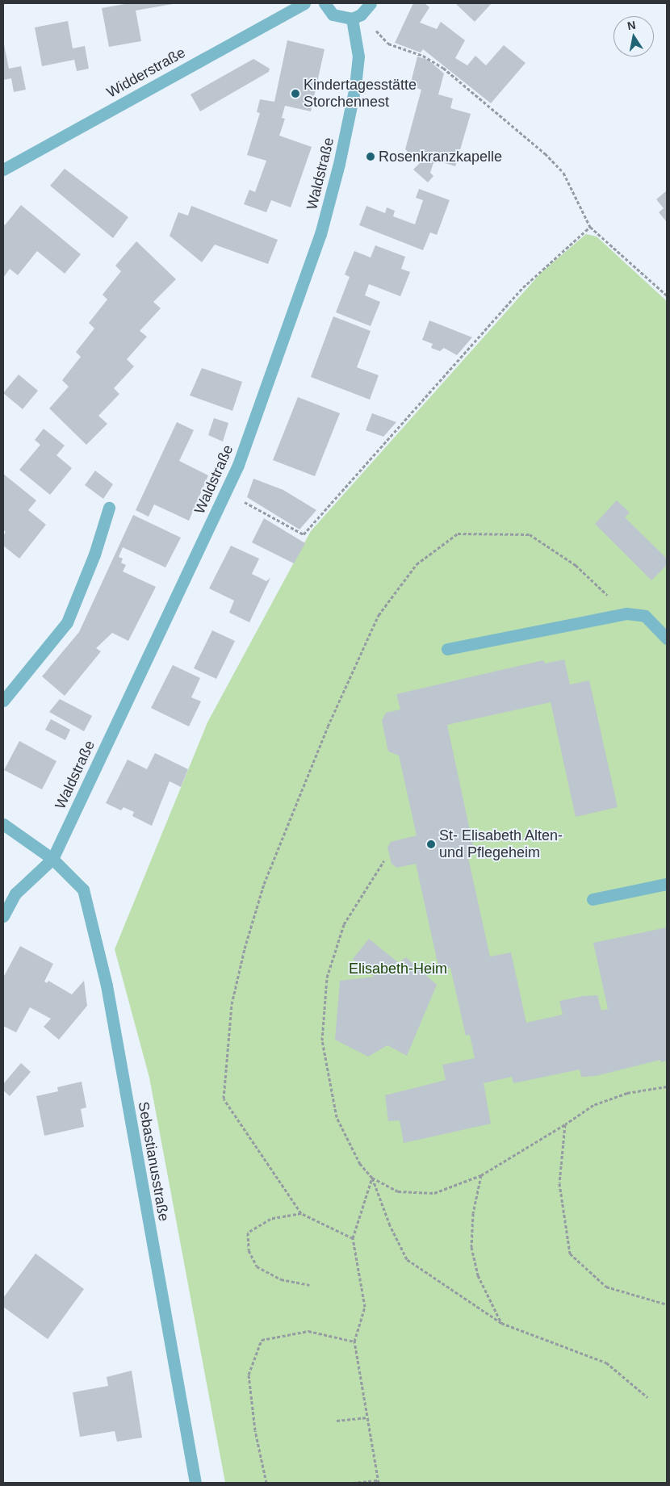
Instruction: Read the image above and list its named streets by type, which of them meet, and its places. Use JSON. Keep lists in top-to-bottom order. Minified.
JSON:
{"streets":{"street":["Widderstraße","Waldstraße","Sebastianusstraße"]},"crossings":[["Waldstraße","Sebastianusstraße"]],"parks":["Elisabeth-Heim"],"places":["Kindertagesstätte Storchennest","Rosenkranzkapelle","St- Elisabeth Alten- und Pflegeheim"],"north":"top"}
